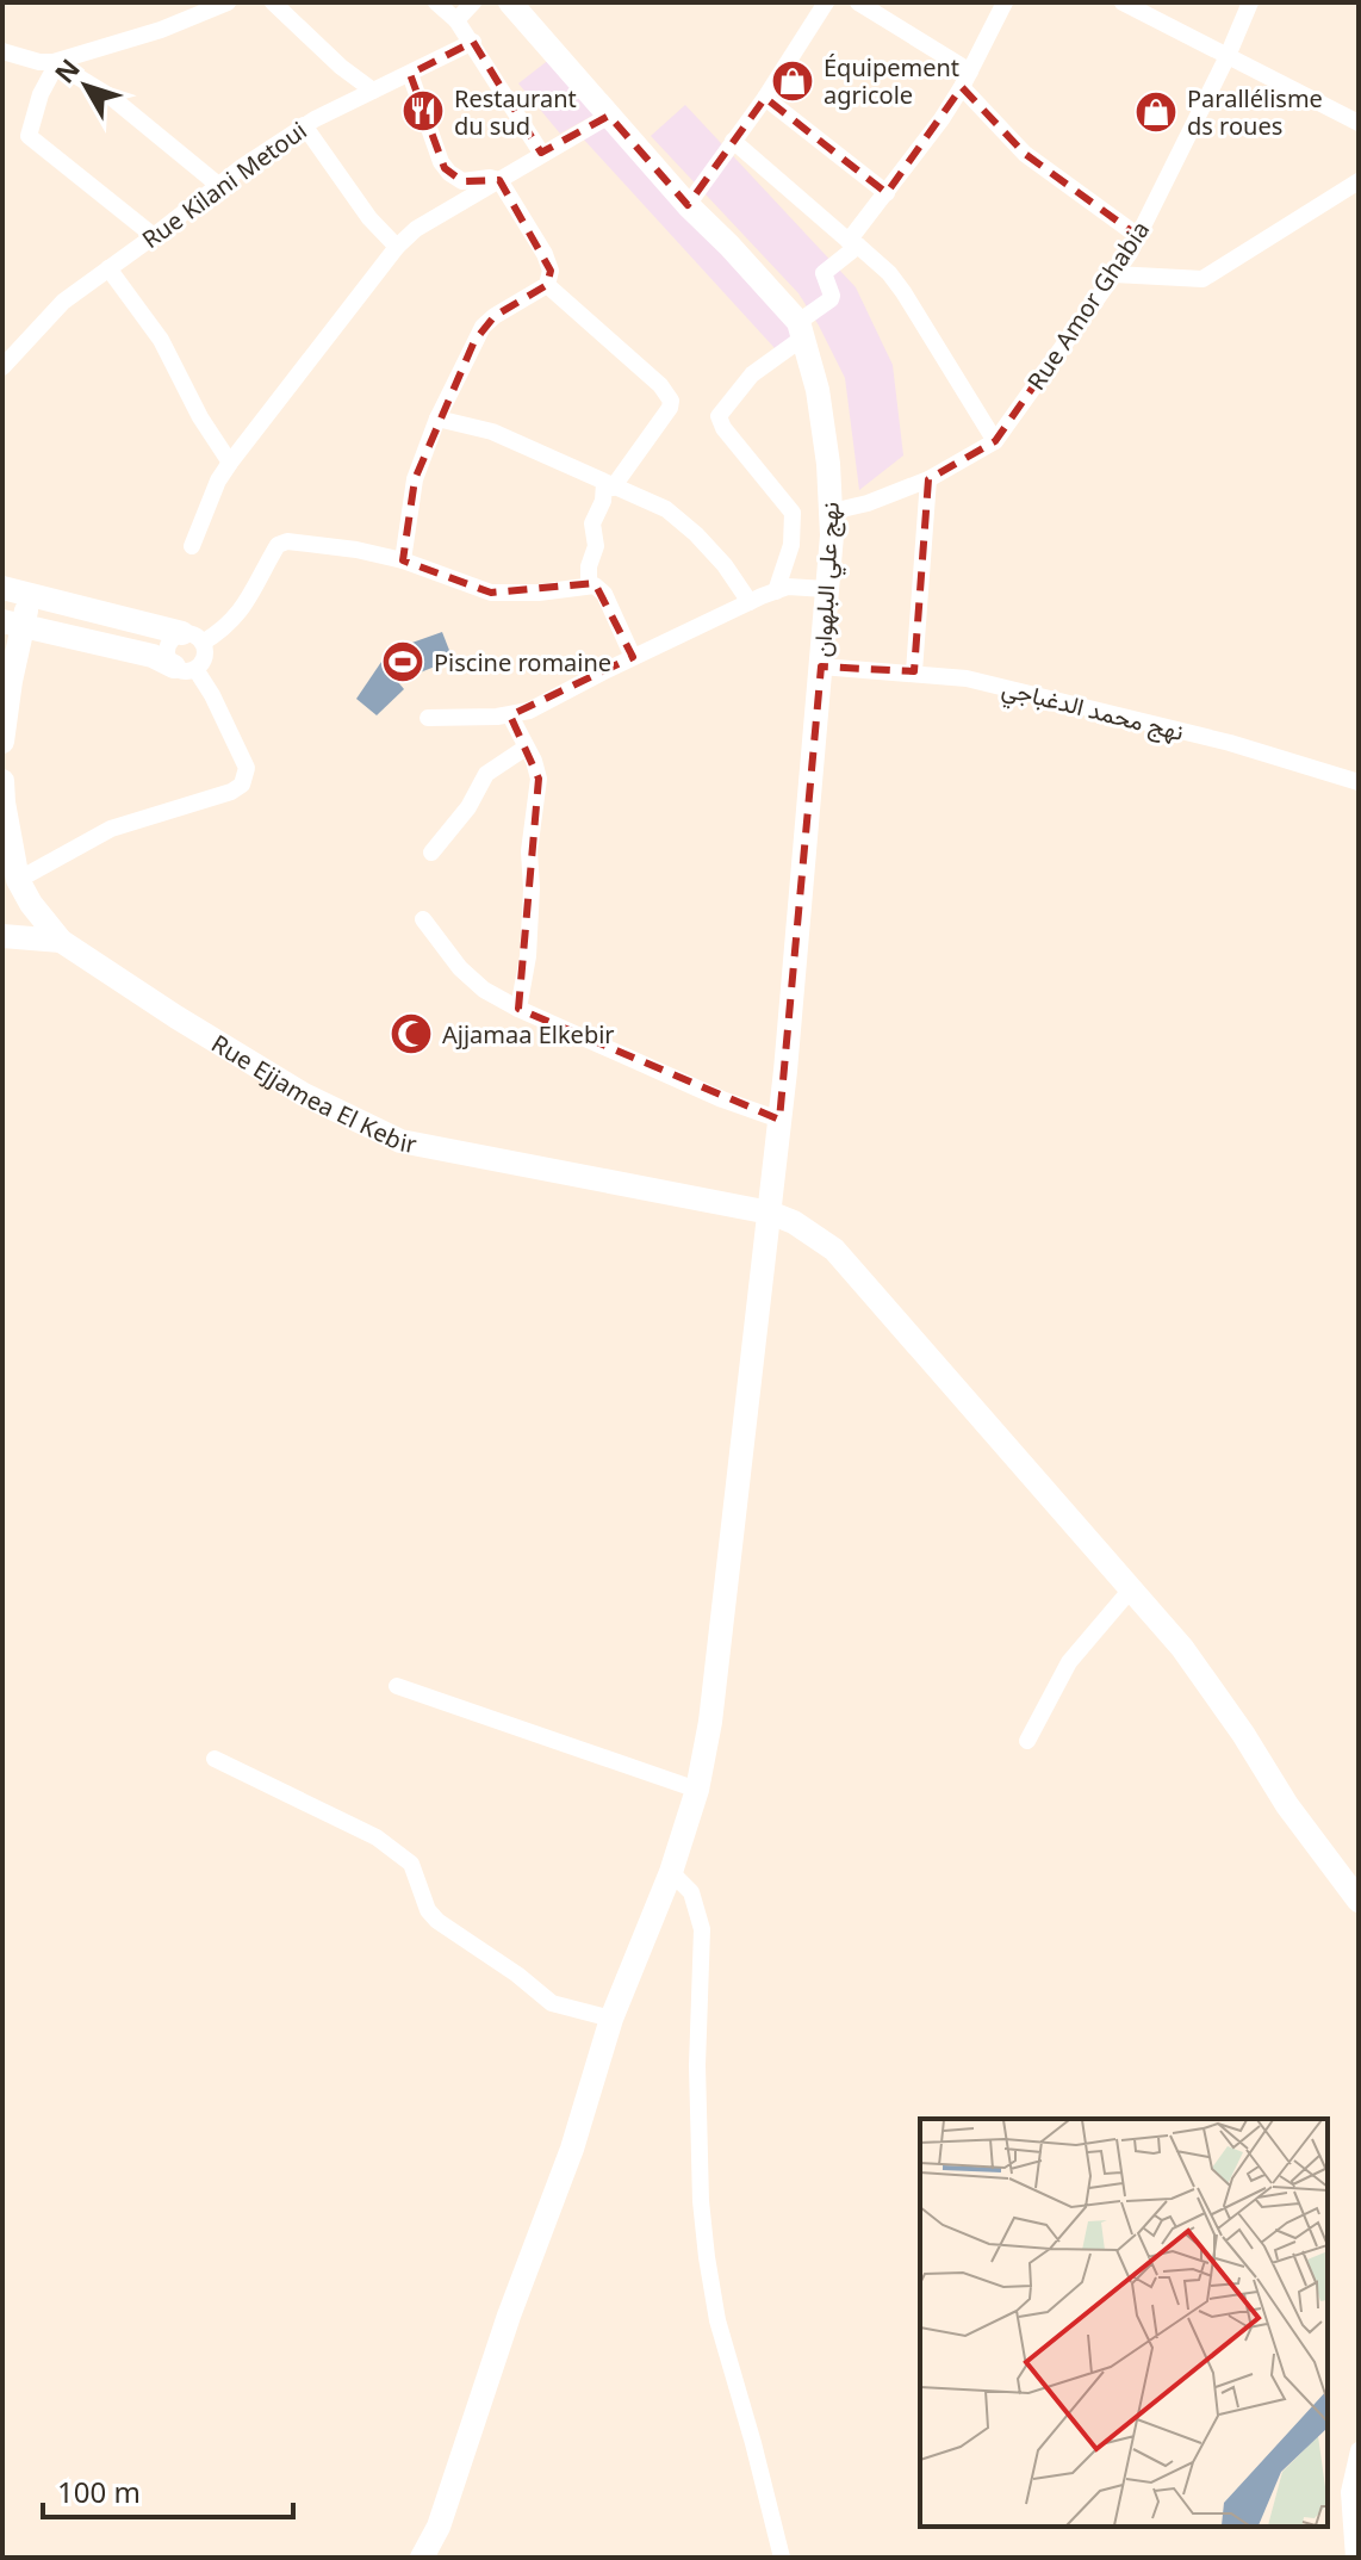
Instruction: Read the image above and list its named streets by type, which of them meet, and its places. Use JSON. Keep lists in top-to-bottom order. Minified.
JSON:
{"streets":{"street":["Rue Kilani Metoui","Rue Amor Ghabia","نهج علي البلهوان","نهج محمد الدغباجي","Rue Ejjamea El Kebir"]},"crossings":[["Rue Amor Ghabia","نهج علي البلهوان"],["نهج علي البلهوان","نهج محمد الدغباجي"],["نهج علي البلهوان","Rue Ejjamea El Kebir"]],"places":{"shop":["Équipement agricole","Parallélisme ds roues"],"restaurant":["Restaurant du sud"],"sports":["Piscine romaine"],"mosque":["Ajjamaa Elkebir"]},"scale_bar":"100 m","north":"top left"}
